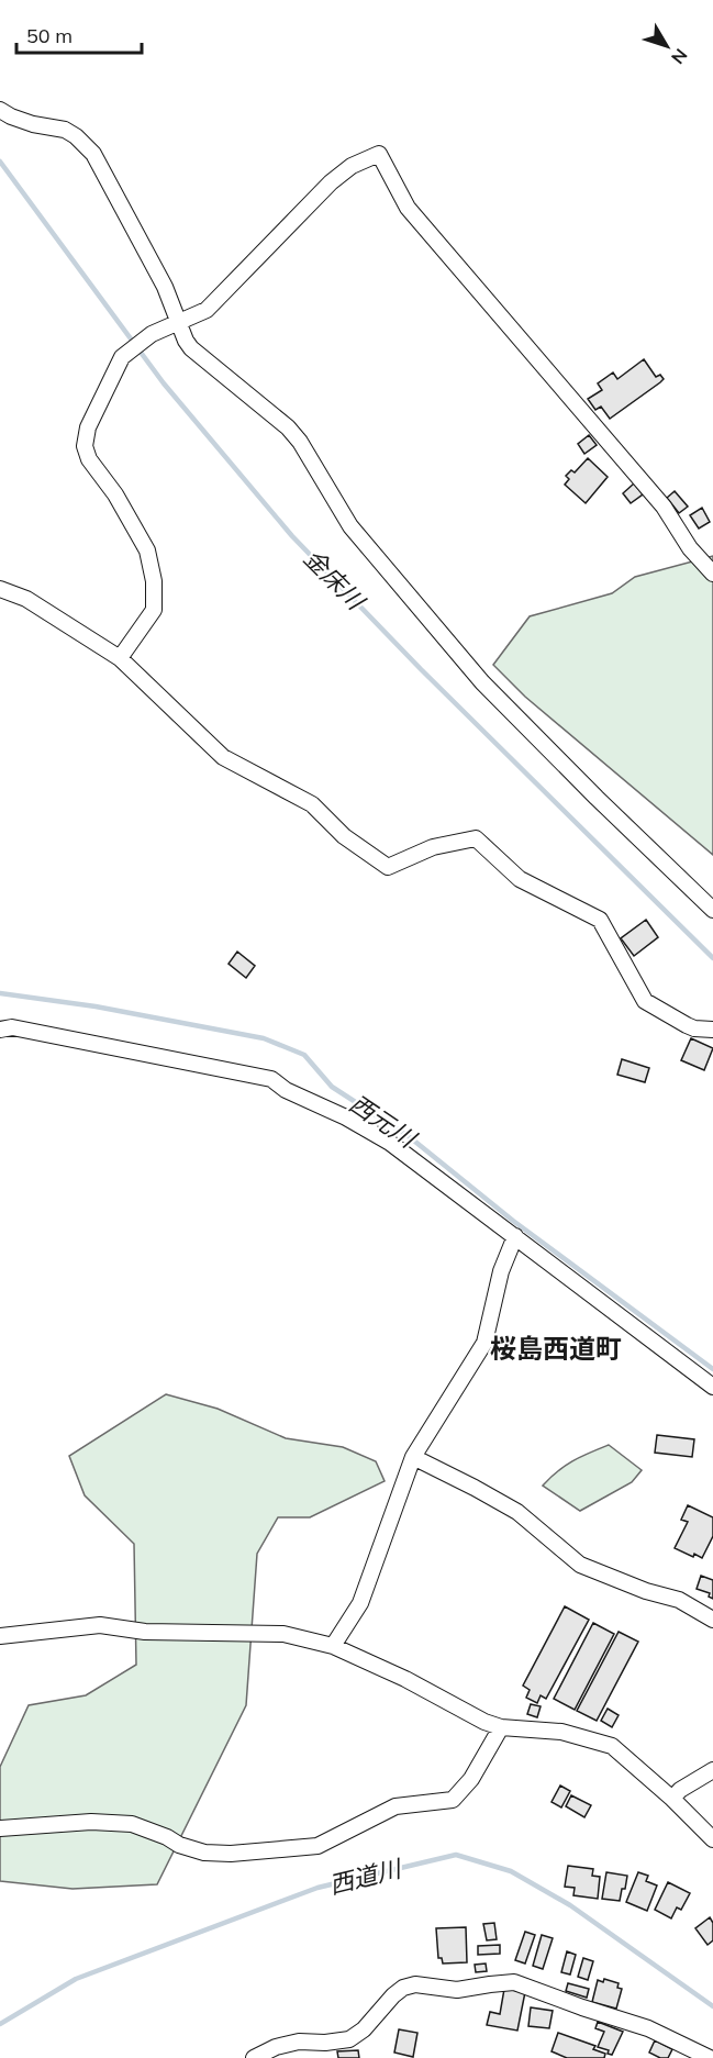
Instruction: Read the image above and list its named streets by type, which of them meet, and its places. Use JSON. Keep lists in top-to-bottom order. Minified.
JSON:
{"districts":["桜島西道町"],"water":["金床川","西元川","西道川"],"scale_bar":"50 m","north":"bottom right"}
